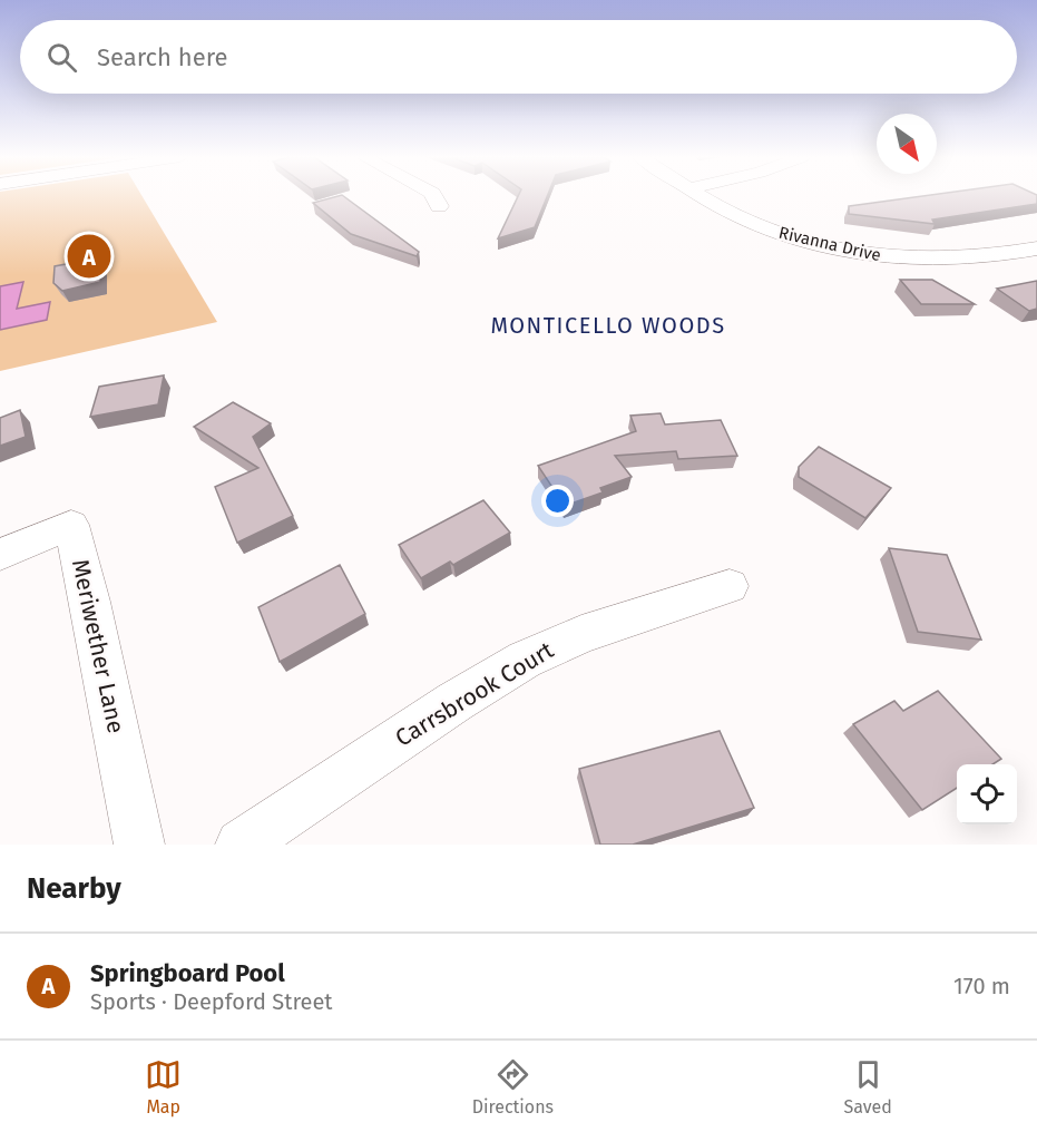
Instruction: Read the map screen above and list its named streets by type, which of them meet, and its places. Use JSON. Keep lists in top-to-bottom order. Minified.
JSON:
{"streets":{"street":["Rivanna Drive","Meriwether Lane","Carrsbrook Court"]},"districts":["MONTICELLO WOODS"],"north":"bottom right","page":{"search":"Search here","pins":"A","heading":"Nearby","list":[{"mark":"A","name":"Springboard Pool","note":"Sports · Deepford Street","value":"170 m"}],"nav":["Map","Directions","Saved"]}}
